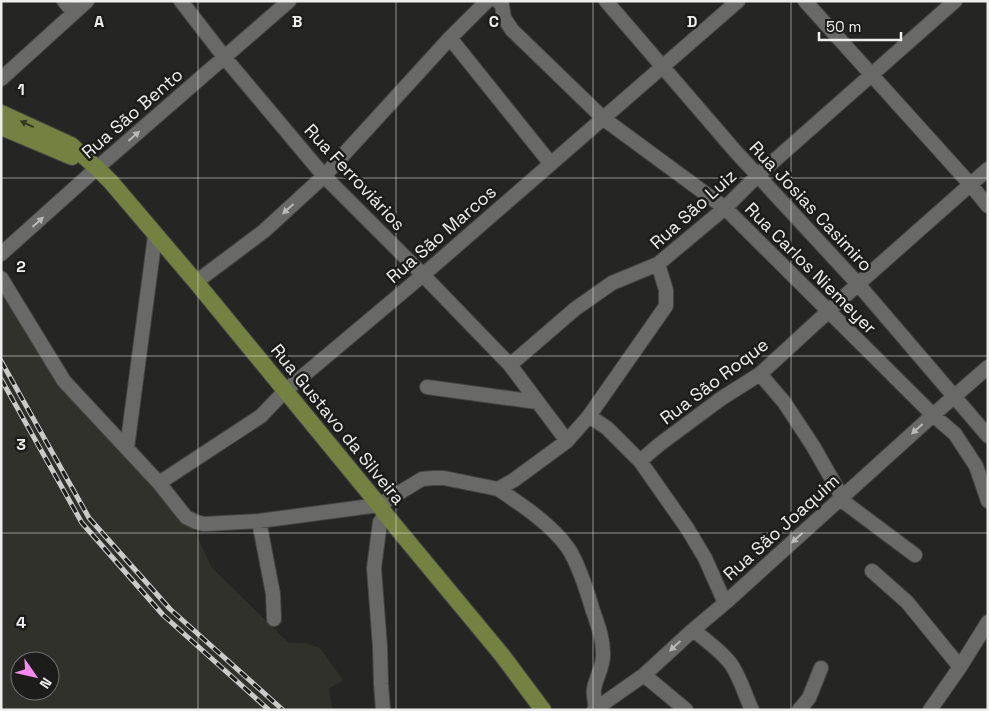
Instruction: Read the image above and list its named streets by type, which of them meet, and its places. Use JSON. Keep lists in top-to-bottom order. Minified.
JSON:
{"streets":{"main road":["Rua Gustavo da Silveira"],"street":["Rua São Bento","Rua Ferroviários","Rua Josias Casimiro","Rua São Luiz","Rua São Marcos","Rua Carlos Niemeyer","Rua São Roque","Rua São Joaquim"]},"crossings":[["Rua São Bento","Rua Ferroviários"],["Rua São Bento","Rua Gustavo da Silveira"],["Rua Ferroviários","Rua São Luiz"],["Rua Ferroviários","Rua São Marcos"],["Rua Josias Casimiro","Rua São Luiz"],["Rua Josias Casimiro","Rua São Marcos"],["Rua Josias Casimiro","Rua São Roque"],["Rua Josias Casimiro","Rua São Joaquim"],["Rua São Luiz","Rua Carlos Niemeyer"],["Rua São Marcos","Rua Carlos Niemeyer"],["Rua São Marcos","Rua Gustavo da Silveira"],["Rua Carlos Niemeyer","Rua São Roque"],["Rua Carlos Niemeyer","Rua São Joaquim"]],"one_way":["Rua São Bento","Rua São Joaquim"],"scale_bar":"50 m","north":"bottom right","grid":{"columns":["A","B","C","D"],"rows":["1","2","3","4"]}}
